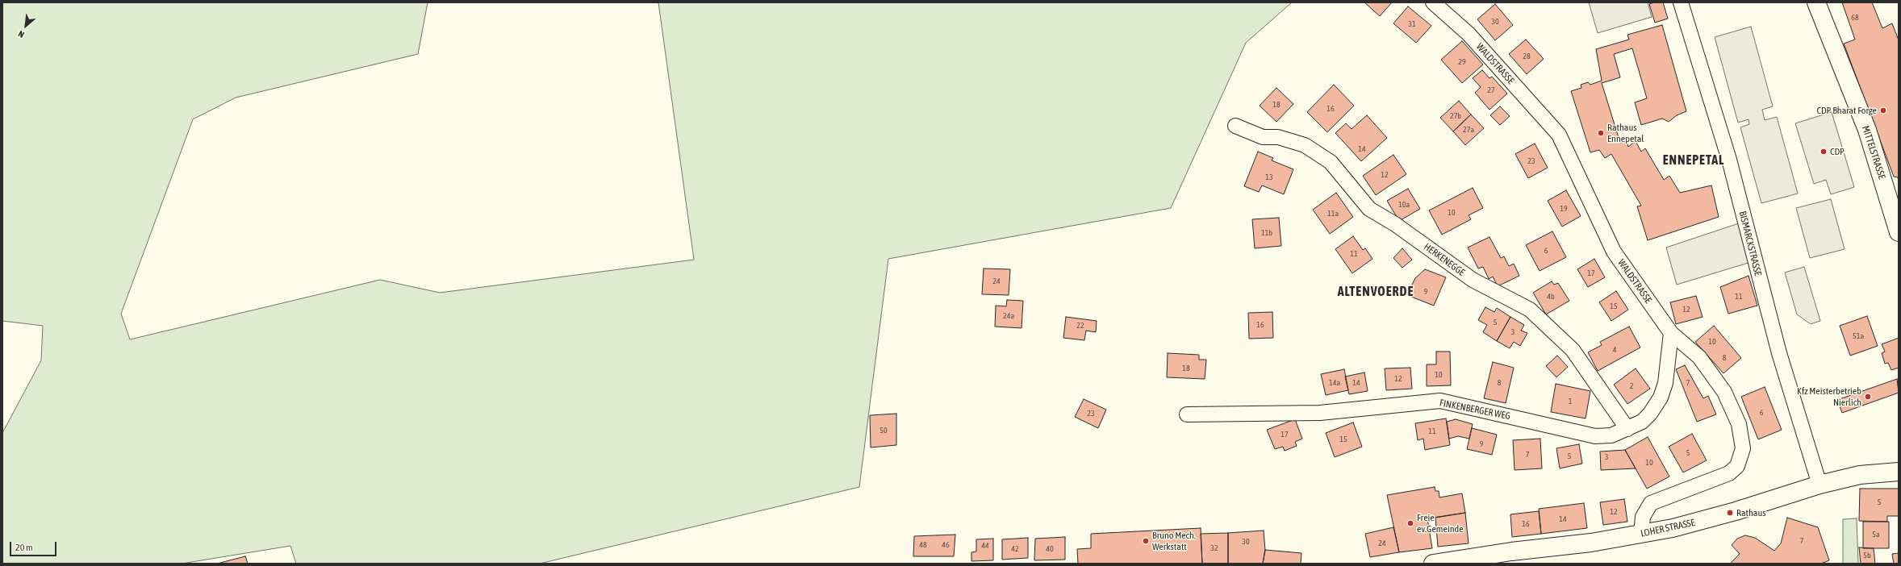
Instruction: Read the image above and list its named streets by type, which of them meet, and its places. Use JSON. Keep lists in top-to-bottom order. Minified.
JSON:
{"streets":{"main road":["MITTELSTRASSE","LOHER STRASSE"],"street":["WALDSTRASSE","BISMARCKSTRASSE","HERKENEGGE","FINKENBERGER WEG"]},"crossings":[["WALDSTRASSE","FINKENBERGER WEG"],["WALDSTRASSE","LOHER STRASSE"],["BISMARCKSTRASSE","LOHER STRASSE"],["HERKENEGGE","FINKENBERGER WEG"]],"districts":["ENNEPETAL","ALTENVOERDE"],"places":["CDP Bharat Forge","Rathaus Ennepetal","CDP","Kfz Meisterbetrieb Nierlich","Rathaus","Freie ev.Gemeinde","Bruno Mech. Werkstatt"],"house_numbers":["68","30","31","28","29","27","18","16","27b","27a","14","23","12","13","10a","19","10","11a","11b","6","11","17","24","9","4b","11","15","12","24a","5","16","22","3","51a","10","4","8","18","10","12","14a","14","8","7","2","1","6","23","50","11","17","15","9","5","7","5","3","10","5","12","14","16","5a","7","30","24","48","46","44","32","42","40","5b"],"scale_bar":"20 m","north":"bottom left"}
